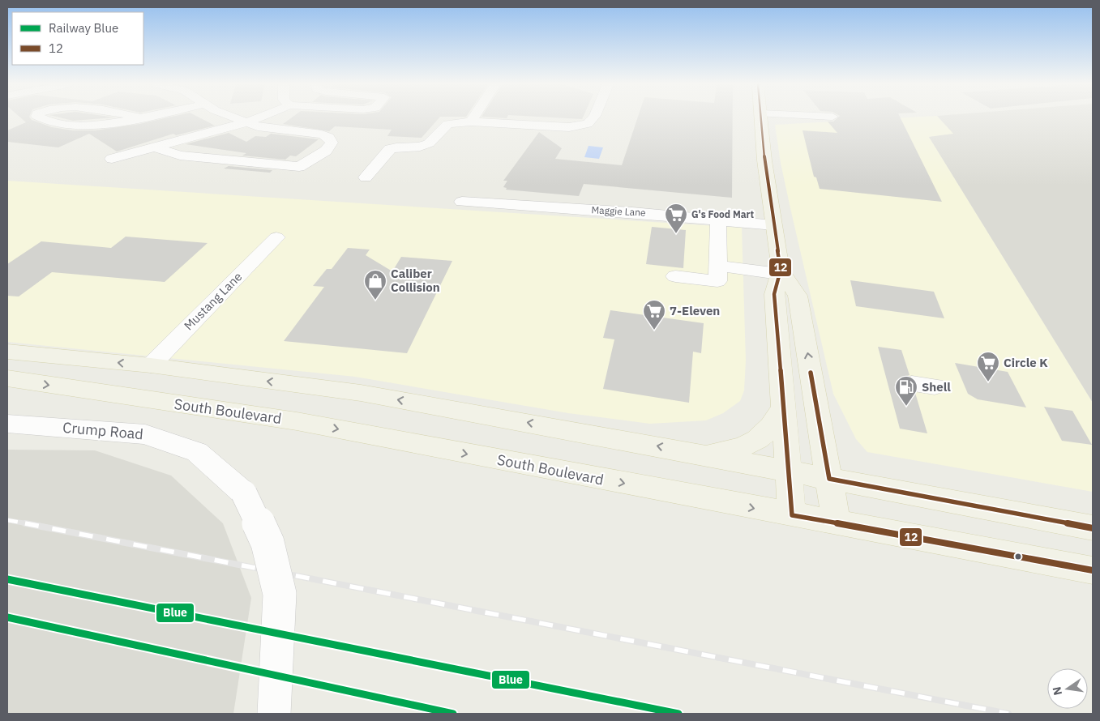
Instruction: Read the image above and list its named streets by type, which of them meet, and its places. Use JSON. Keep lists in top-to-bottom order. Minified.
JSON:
{"streets":{"main road":["South Boulevard"],"street":["Maggie Lane","Mustang Lane","Crump Road"]},"places":{"supermarket":["G's Food Mart","7-Eleven","Circle K"],"shop":["Caliber Collision"],"fuel station":["Shell"]},"lines":["transit line 12","rail line Blue"],"legend":["Railway Blue","12"],"north":"left"}
